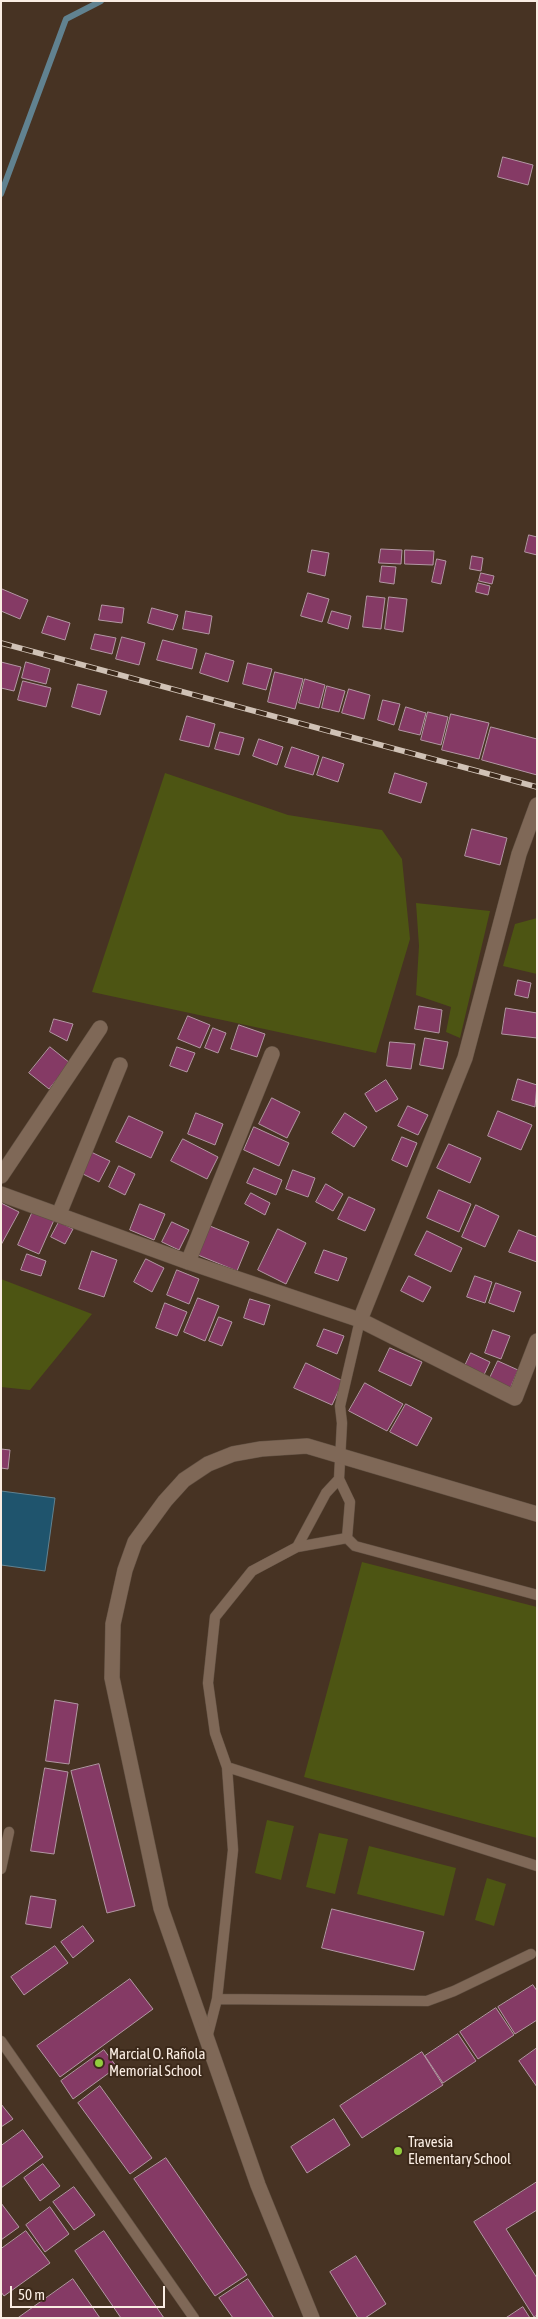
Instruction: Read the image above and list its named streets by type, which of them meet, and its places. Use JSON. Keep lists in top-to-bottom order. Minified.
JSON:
{"places":["Marcial O. Rañola Memorial School","Travesia Elementary School"],"scale_bar":"50 m"}
